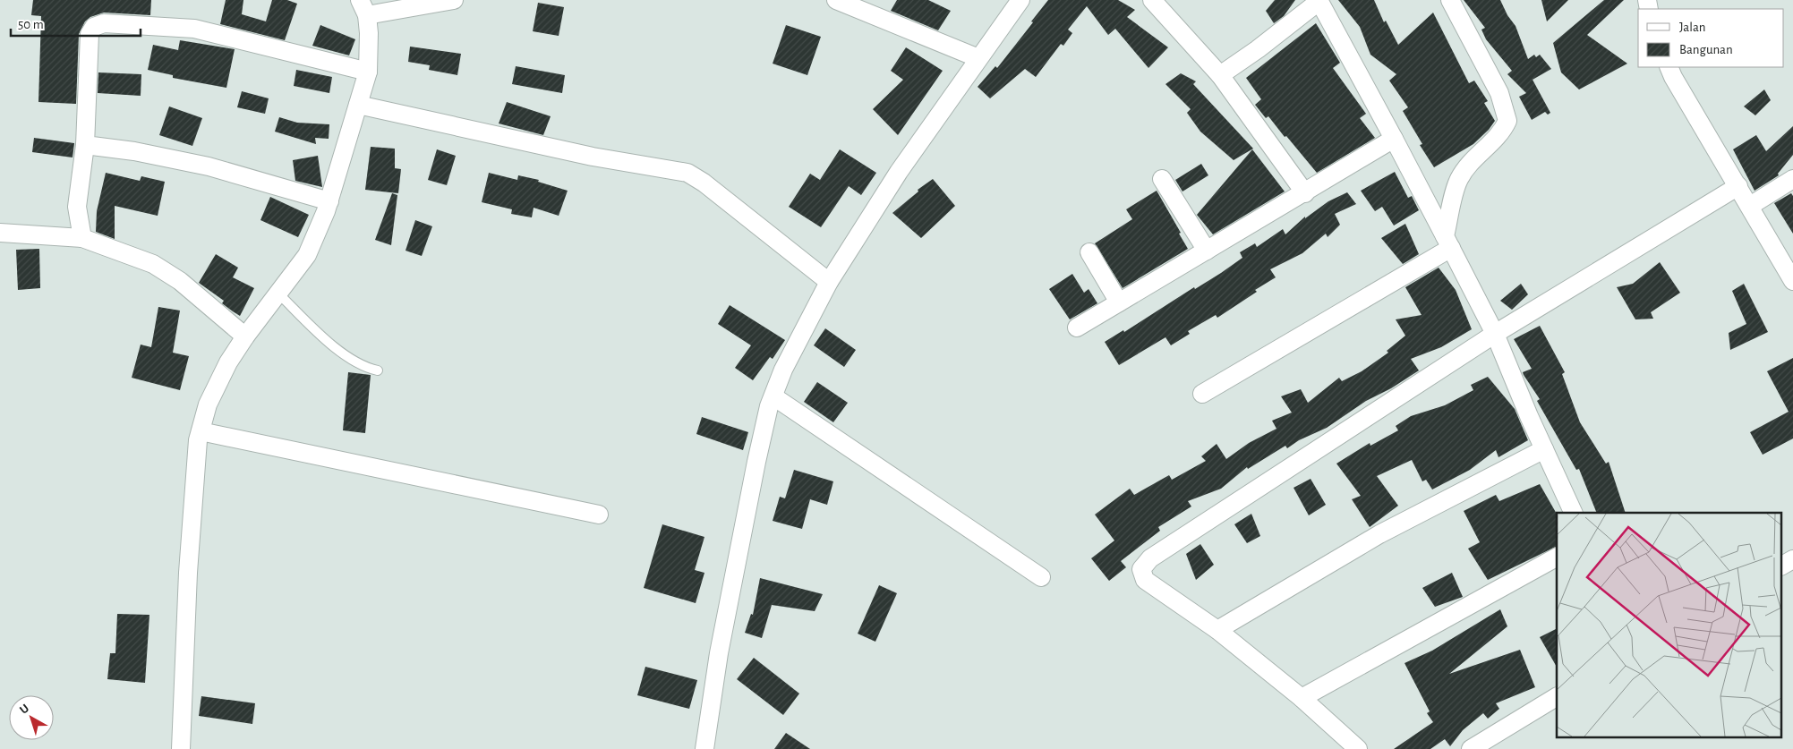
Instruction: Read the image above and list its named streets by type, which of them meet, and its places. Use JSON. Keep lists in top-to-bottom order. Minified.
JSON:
{"legend":["Jalan","Bangunan"],"scale_bar":"50 m","north":"top left"}
